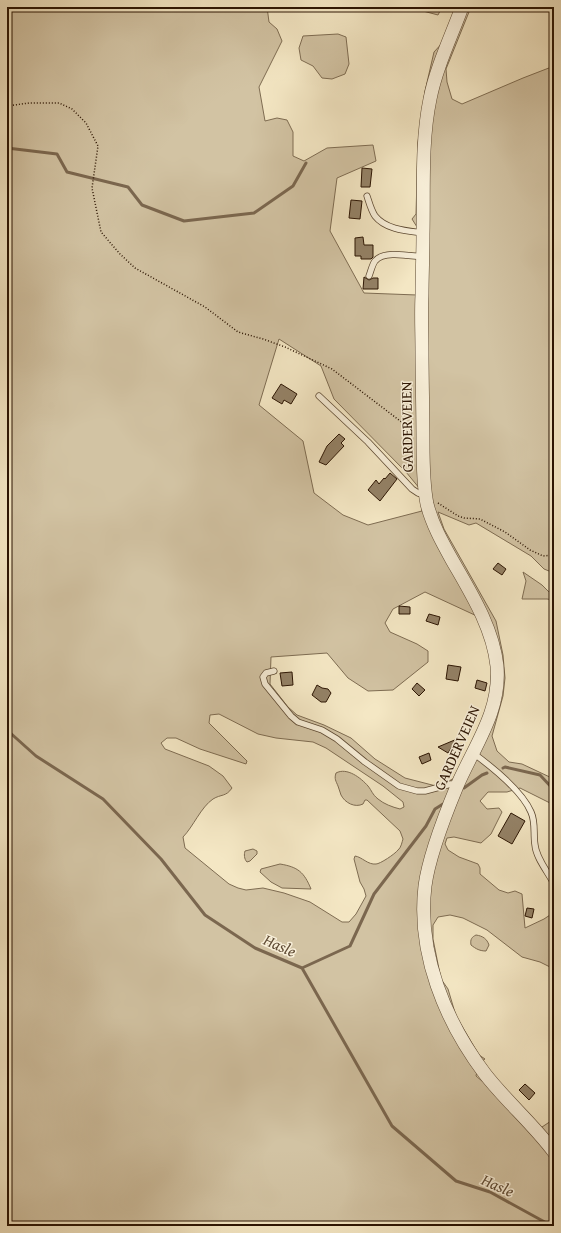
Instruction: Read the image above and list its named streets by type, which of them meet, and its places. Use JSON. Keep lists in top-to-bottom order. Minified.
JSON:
{"streets":{"street":["GARDERVEIEN"]},"water":["Hasle"]}
